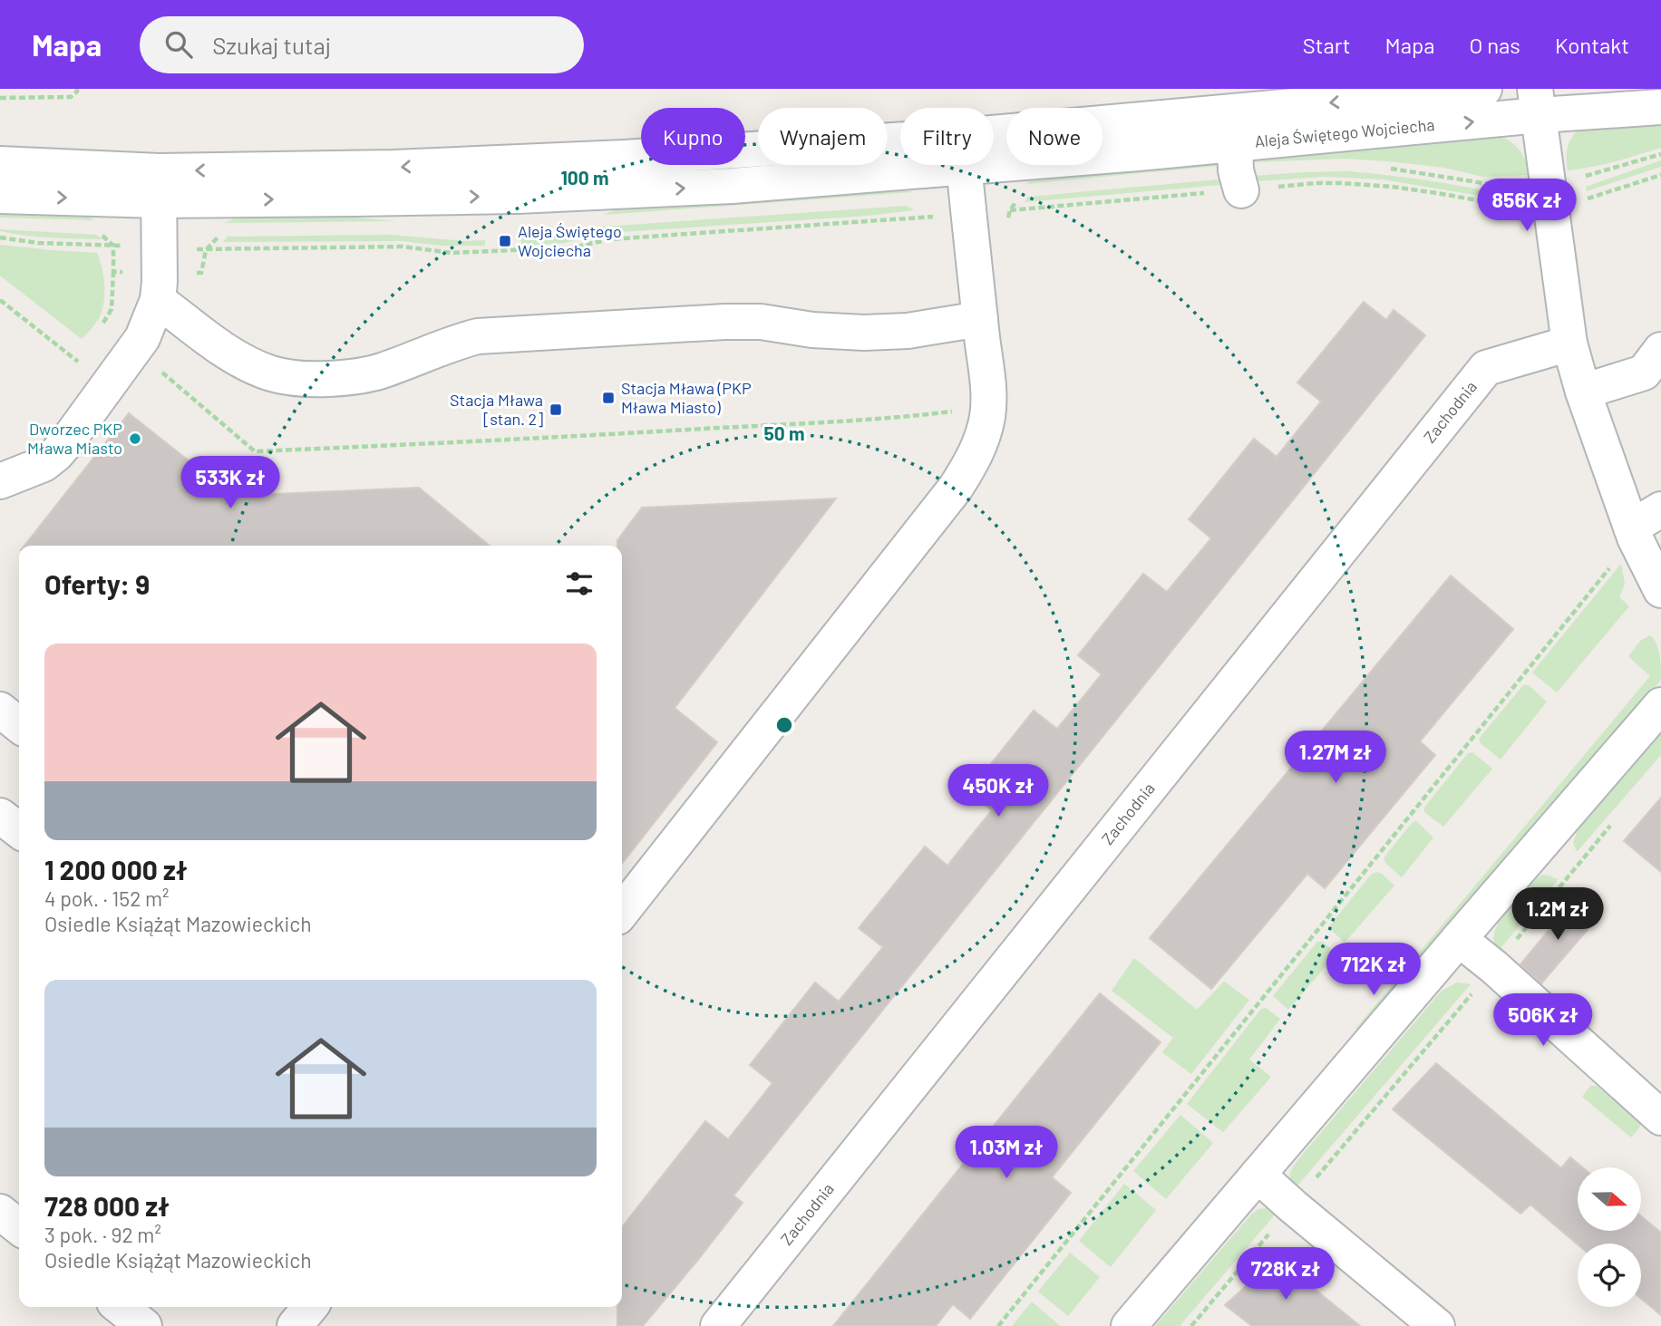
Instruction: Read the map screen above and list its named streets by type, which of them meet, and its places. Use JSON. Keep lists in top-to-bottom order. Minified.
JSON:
{"streets":{"street":["Aleja Świętego Wojciecha","Zachodnia"]},"places":{"transit":["Aleja Świętego Wojciecha","Stacja Mława (PKP Mława Miasto)","Stacja Mława [stan. 2]"],"other":["Dworzec PKP Mława Miasto"]},"north":"right","page":{"header":"Mapa","search":"Szukaj tutaj","nav":["Start","Mapa","O nas","Kontakt"],"chip":["Kupno","Wynajem","Filtry","Nowe"],"price":["856K zł","533K zł","1.27M zł","450K zł","1.2M zł","712K zł","506K zł","1.03M zł","728K zł"],"heading":"Oferty: 9","list":[{"name":"1 200 000 zł","note":"4 pok. · 152 m² · Osiedle Książąt Mazowieckich"},{"name":"728 000 zł","note":"3 pok. · 92 m² · Osiedle Książąt Mazowieckich"}]},"rings":["100 m","50 m"]}
